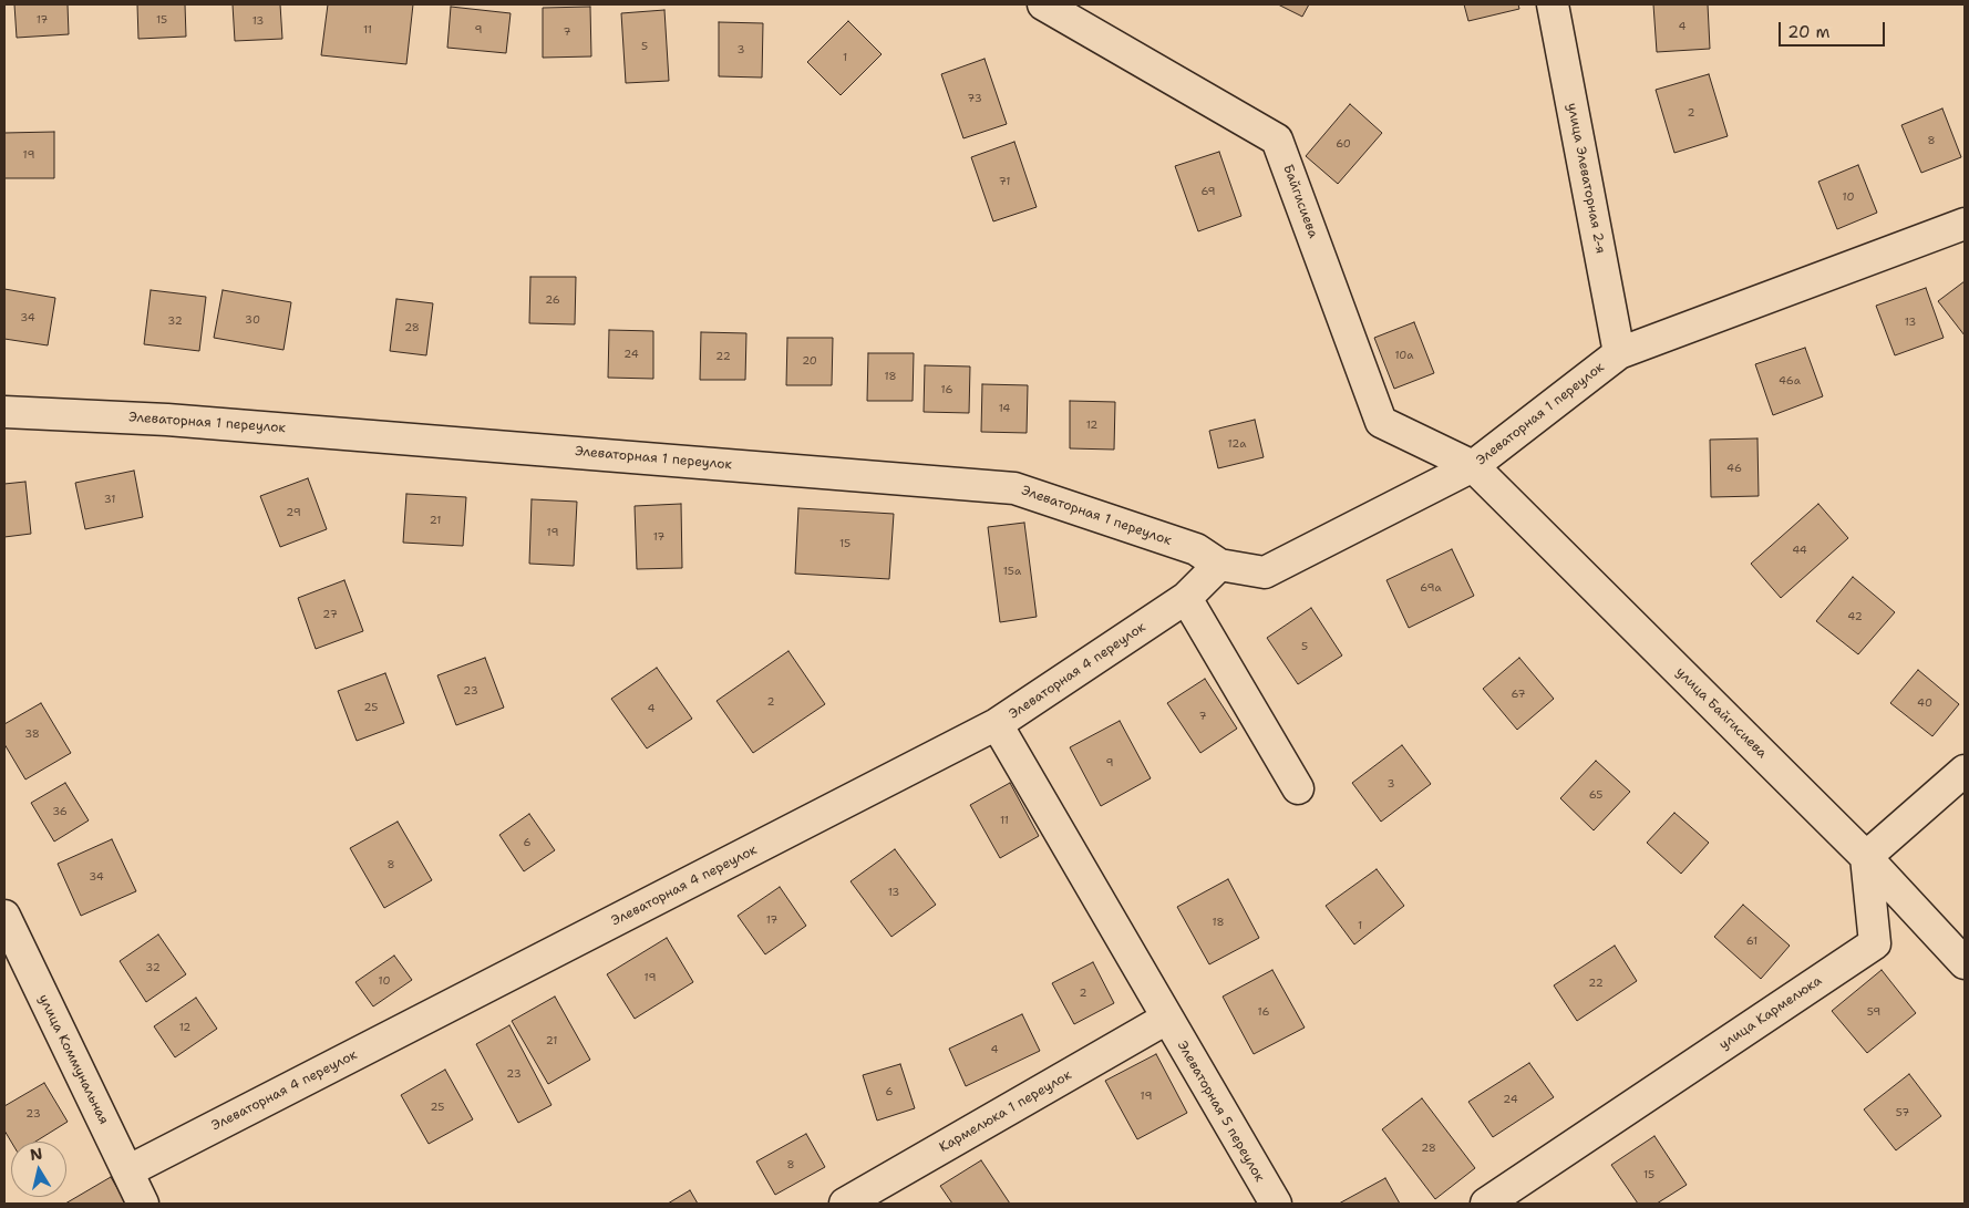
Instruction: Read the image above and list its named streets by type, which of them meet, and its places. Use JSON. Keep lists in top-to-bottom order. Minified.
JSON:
{"streets":{"street":["улица Элеваторная 2-я","Байгисиева","Элеваторная 1 переулок","Элеваторная 4 переулок","улица Байгисиева","улица Кармелюка","улица Коммунальная","Кармелюка 1 переулок","Элеваторная 5 переулок"]},"crossings":[["улица Элеваторная 2-я","Элеваторная 1 переулок"],["Байгисиева","Элеваторная 1 переулок"],["Байгисиева","улица Байгисиева"],["Элеваторная 1 переулок","Элеваторная 4 переулок"],["Элеваторная 1 переулок","улица Байгисиева"],["Элеваторная 4 переулок","улица Коммунальная"],["Элеваторная 4 переулок","Элеваторная 5 переулок"],["улица Байгисиева","улица Кармелюка"],["Кармелюка 1 переулок","Элеваторная 5 переулок"]],"house_numbers":["17","15","13","4","11","9","7","5","3","1","73","2","8","60","19","71","69","10","26","34","30","32","13","28","24","10а","22","20","18","46а","16","14","12","12а","46","31","29","21","19","17","15","44","15а","69а","27","42","5","23","67","2","40","25","4","7","38","9","3","65","36","11","6","8","34","13","17","18","1","61","32","19","10","22","2","16","59","12","21","4","23","6","19","24","25","57","23","28","8","15"],"scale_bar":"20 m","north":"top"}
